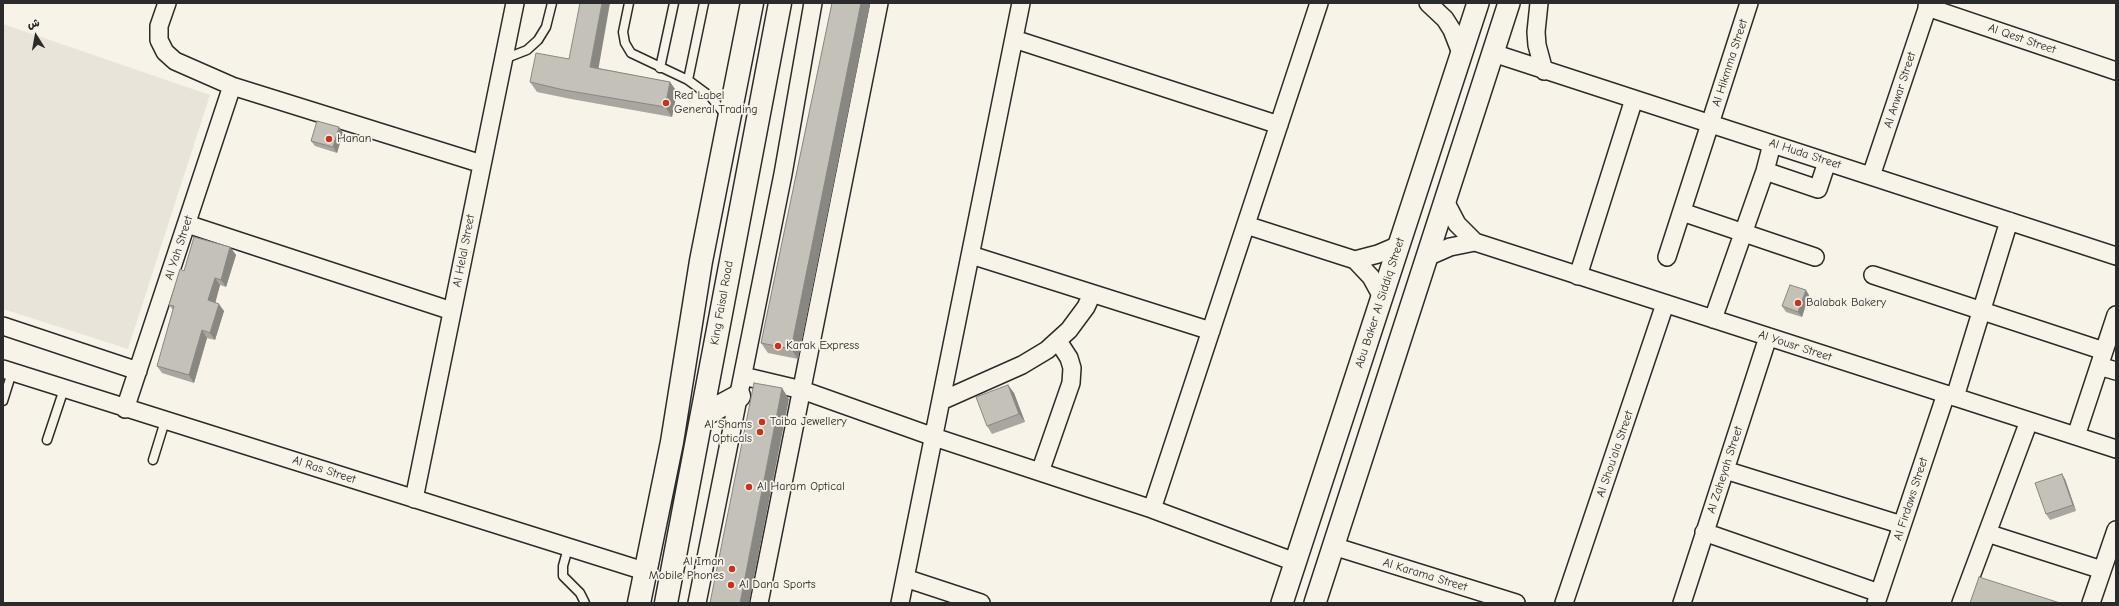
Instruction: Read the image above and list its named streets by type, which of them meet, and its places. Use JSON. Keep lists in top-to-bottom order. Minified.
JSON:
{"streets":{"main road":["King Faisal Road"],"street":["Al Qest Street","Al Hikmma Street","Al Anwar Street","Al Huda Street","Al Yah Street","Al Helal Street","Abu Baker Al Siddiq Street","Al Yousr Street","Al Shou'ala Street","Al Ras Street","Al Zaheyah Street","Al Firdaws Street","Al Karama Street"]},"crossings":[["Al Qest Street","Al Anwar Street"],["Al Hikmma Street","Al Huda Street"],["Al Anwar Street","Al Huda Street"],["Al Huda Street","Al Firdaws Street"],["Al Yah Street","Al Ras Street"],["Al Helal Street","Al Ras Street"],["Al Yousr Street","Al Shou'ala Street"],["Al Yousr Street","Al Zaheyah Street"],["Al Yousr Street","Al Firdaws Street"]],"places":["Red Label General Trading","Hanan","Balabak Bakery","Karak Express","Taiba Jewellery","Al Shams Opticals","Al Haram Optical","Al Iman Mobile Phones","Al Dana Sports"],"north":"top"}
